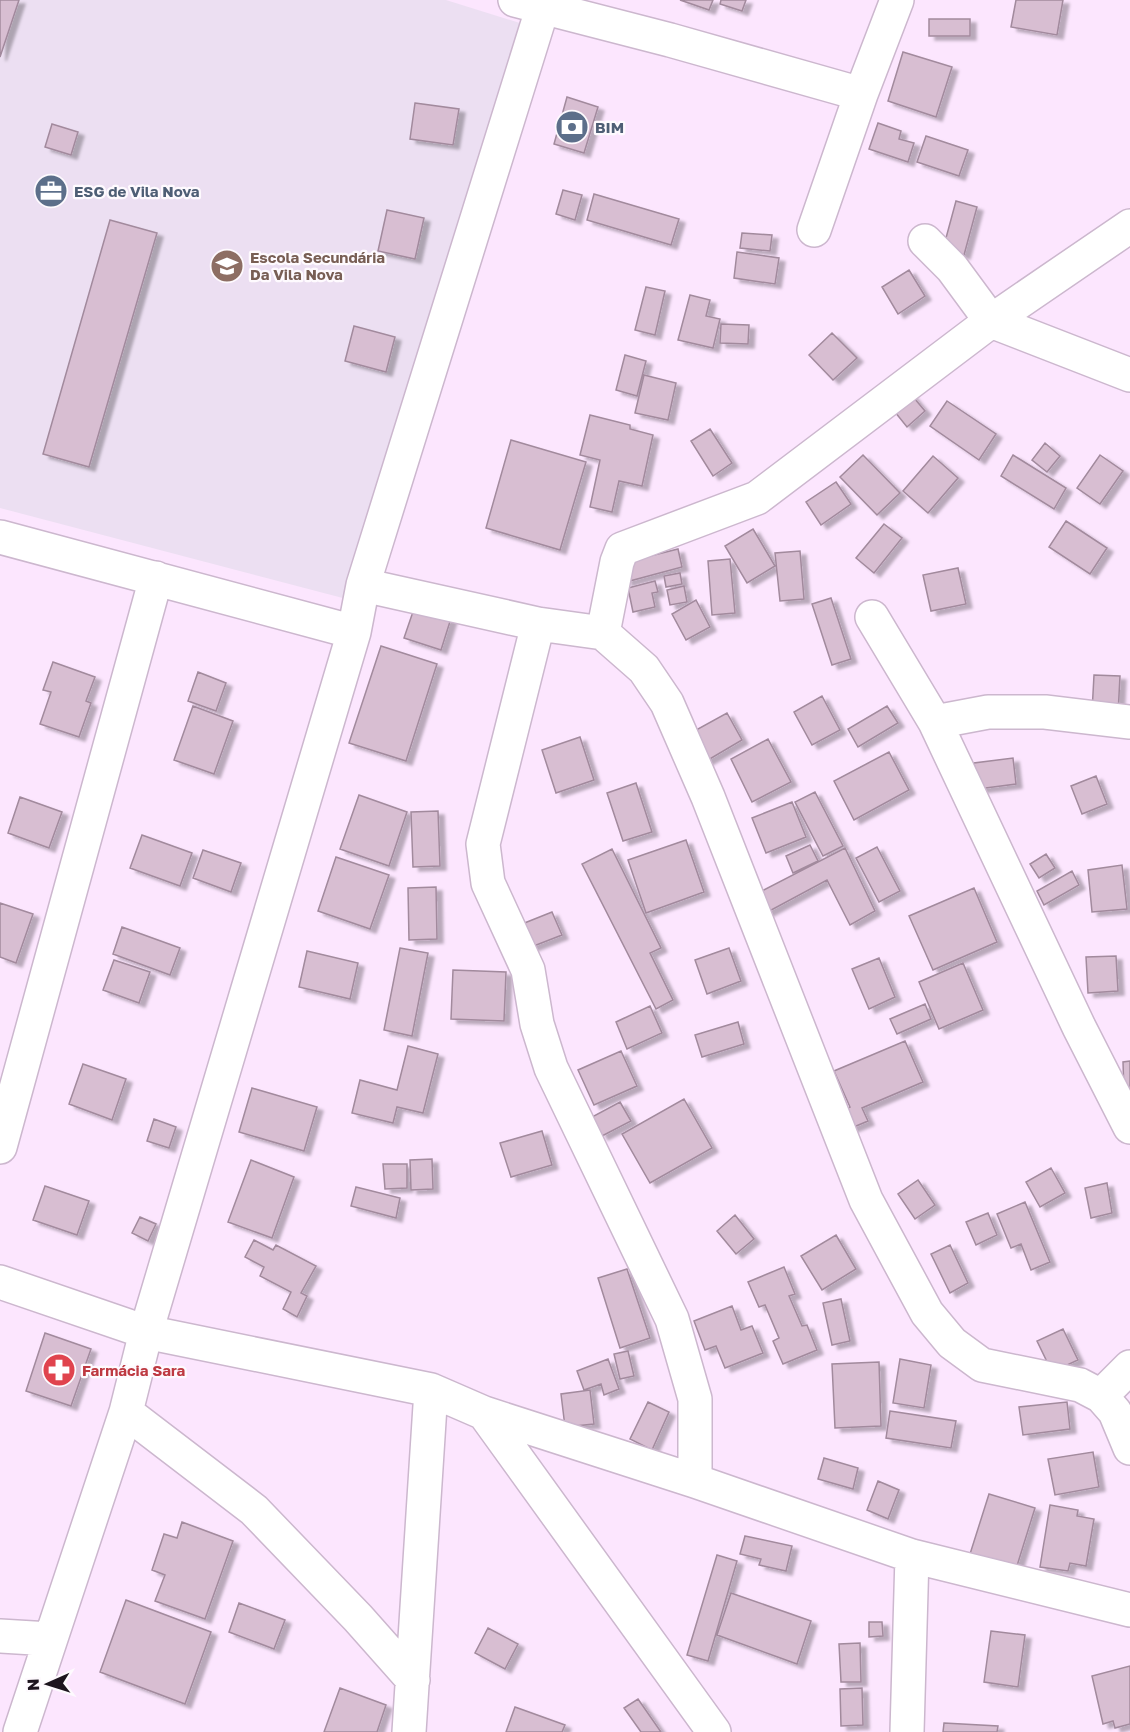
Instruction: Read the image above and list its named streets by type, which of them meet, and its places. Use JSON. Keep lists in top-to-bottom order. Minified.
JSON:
{"places":{"bank":["BIM"],"office":["ESG de Vila Nova"],"school or university":["Escola Secundária Da Vila Nova"],"pharmacy":["Farmácia Sara"]},"north":"left"}
